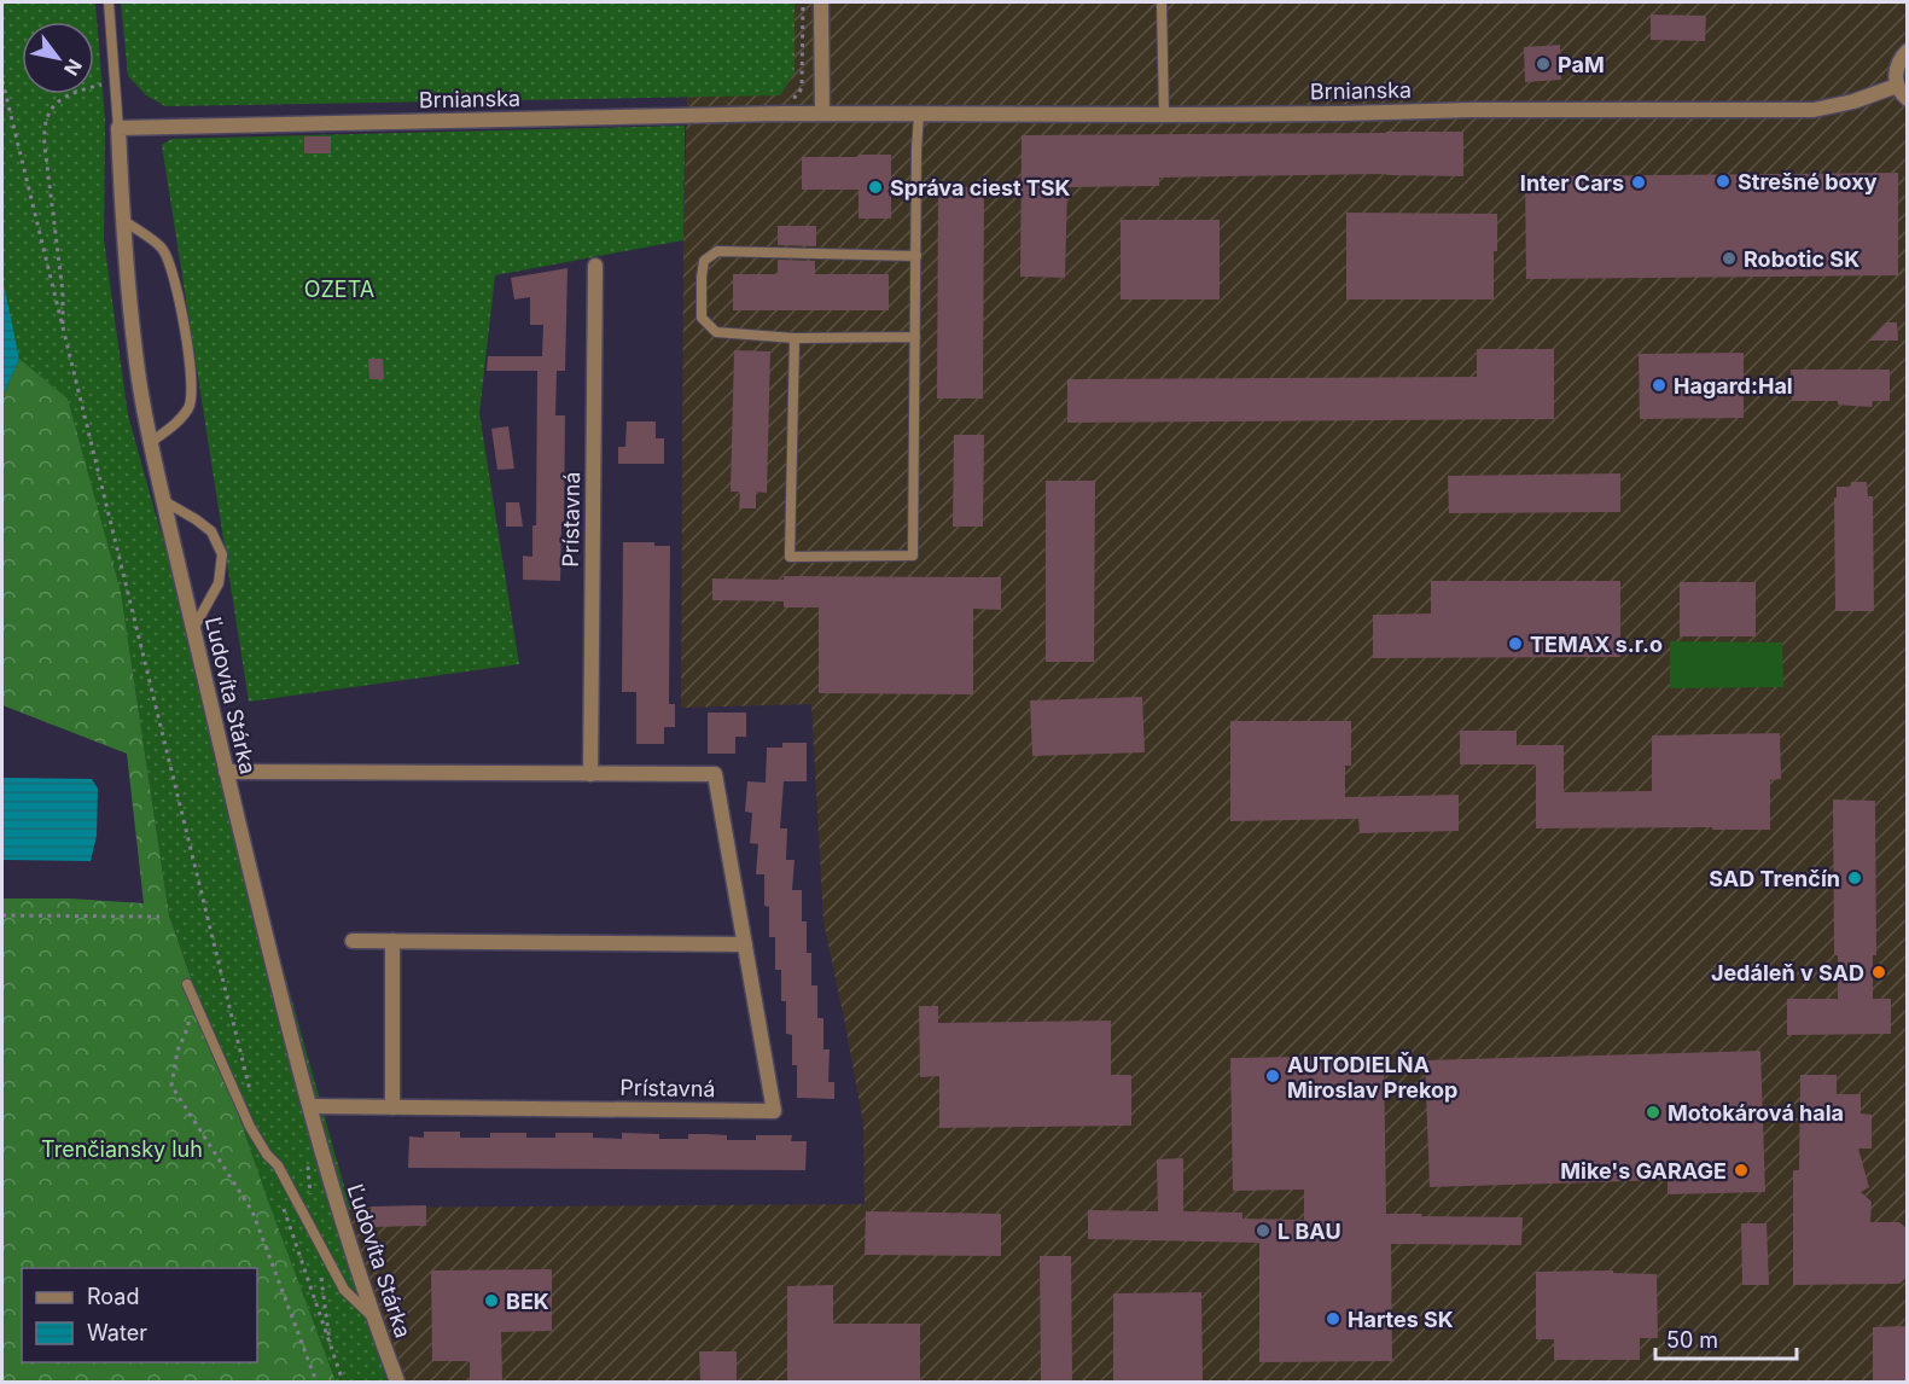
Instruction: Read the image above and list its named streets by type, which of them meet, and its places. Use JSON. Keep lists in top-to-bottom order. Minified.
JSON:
{"streets":{"street":["Brnianska","Prístavná","Ľudovíta Stárka"]},"crossings":[["Brnianska","Ľudovíta Stárka"],["Prístavná","Ľudovíta Stárka"]],"parks":["OZETA","Trenčiansky luh"],"places":["PaM","Strešné boxy","Inter Cars","Správa ciest TSK","Robotic SK","Hagard:Hal","TEMAX s.r.o","SAD Trenčín","Jedáleň v SAD","AUTODIELŇA Miroslav Prekop","Motokárová hala","Mike's GARAGE","L BAU","BEK","Hartes SK"],"legend":["Road","Water"],"scale_bar":"50 m","north":"bottom right"}
